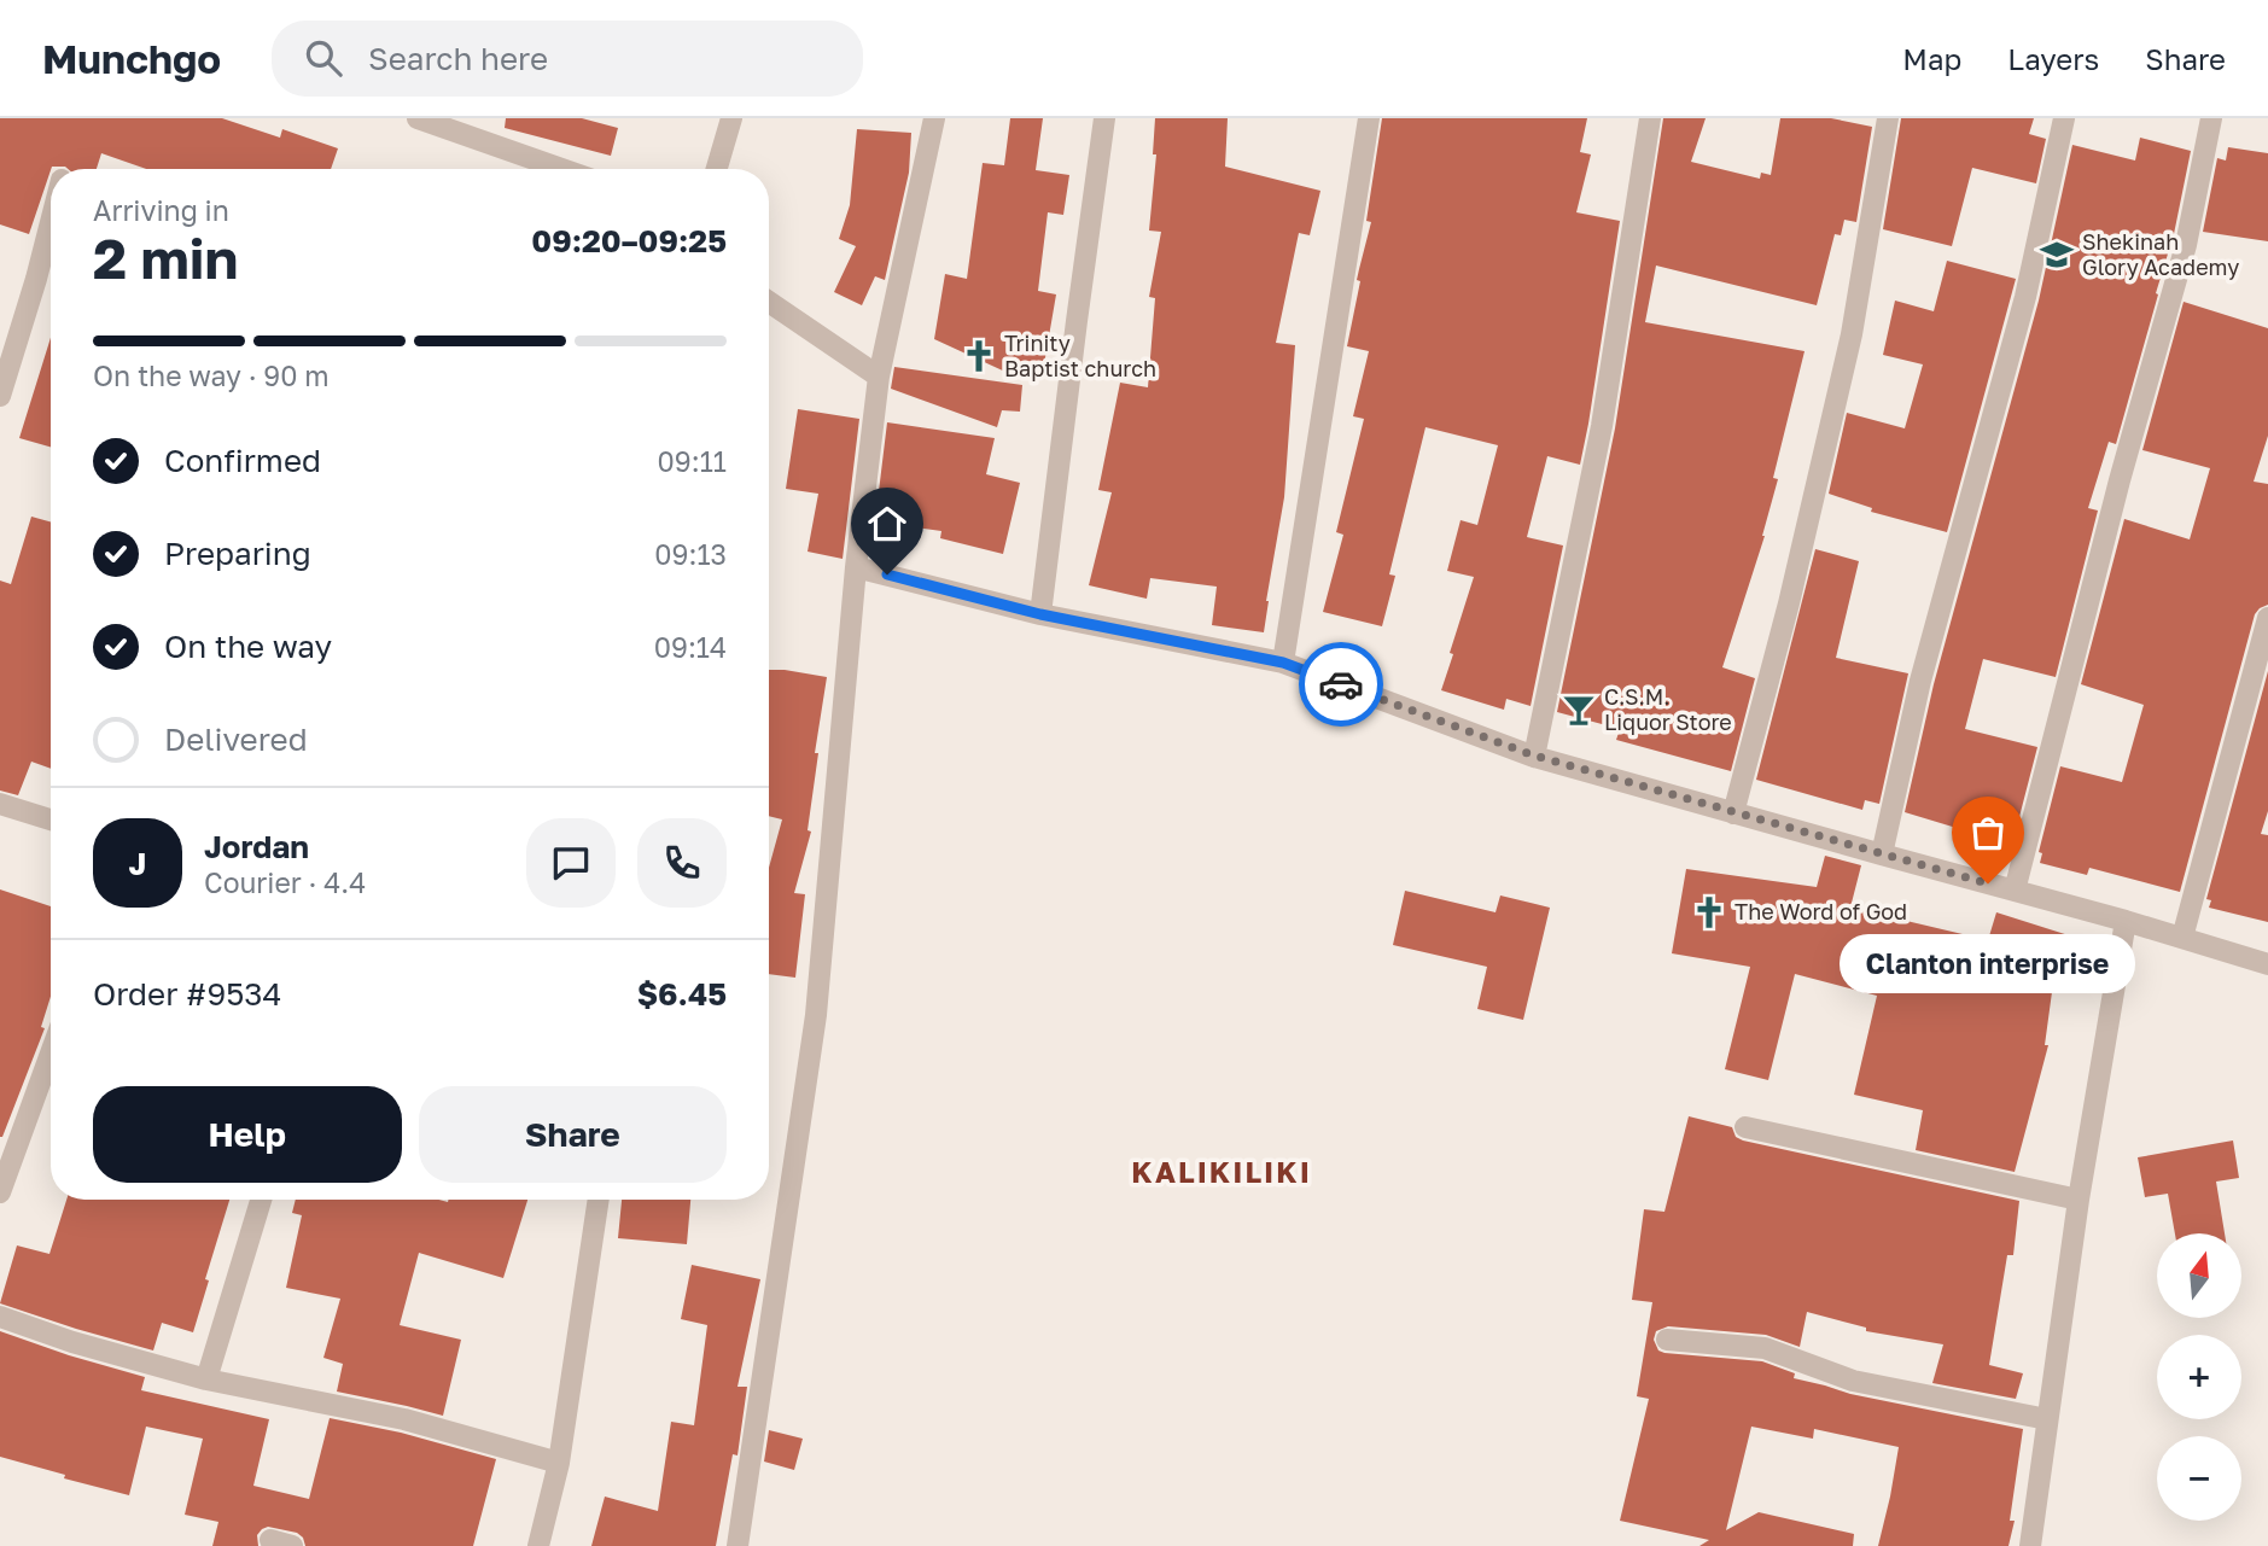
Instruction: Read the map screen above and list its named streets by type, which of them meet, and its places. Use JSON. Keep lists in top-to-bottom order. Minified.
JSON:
{"districts":["KALIKILIKI"],"places":{"school or university":["Shekinah Glory Academy"],"church":["Trinity Baptist church","The Word of God"],"bar":["C.S.M. Liquor Store"],"other":["Clanton interprise"]},"north":"top","page":{"header":"Munchgo","search":"Search here","nav":["Map","Layers","Share"],"heading":["2 min","Arriving in","09:20–09:25"],"panel":["Jordan","Courier · 4.4","Order #9534","$6.45"],"bar":"On the way · 90 m","list":[["Confirmed","09:11"],["Preparing","09:13"],["On the way","09:14"],"Delivered"],"round":"J","bubble":"Clanton interprise","buttons":["Help","Share"],"map_buttons":["+","−"]}}
